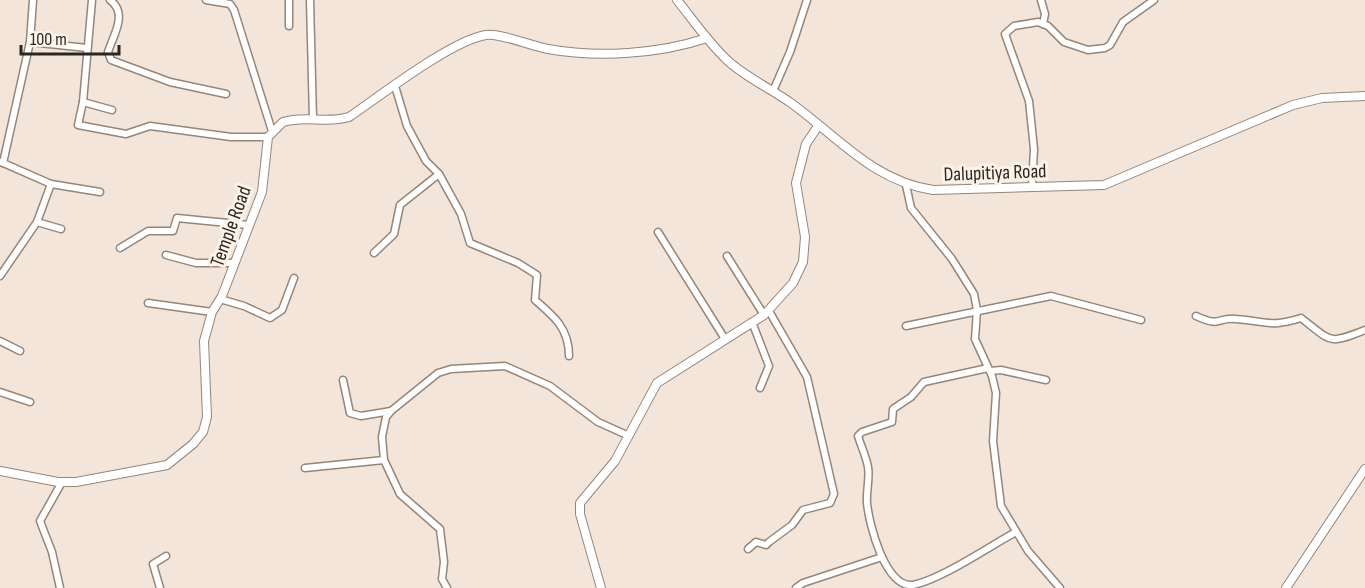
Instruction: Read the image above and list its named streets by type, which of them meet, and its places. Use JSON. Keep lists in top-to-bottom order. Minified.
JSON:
{"streets":{"street":["Dalupitiya Road","Temple Road"]},"scale_bar":"100 m"}
